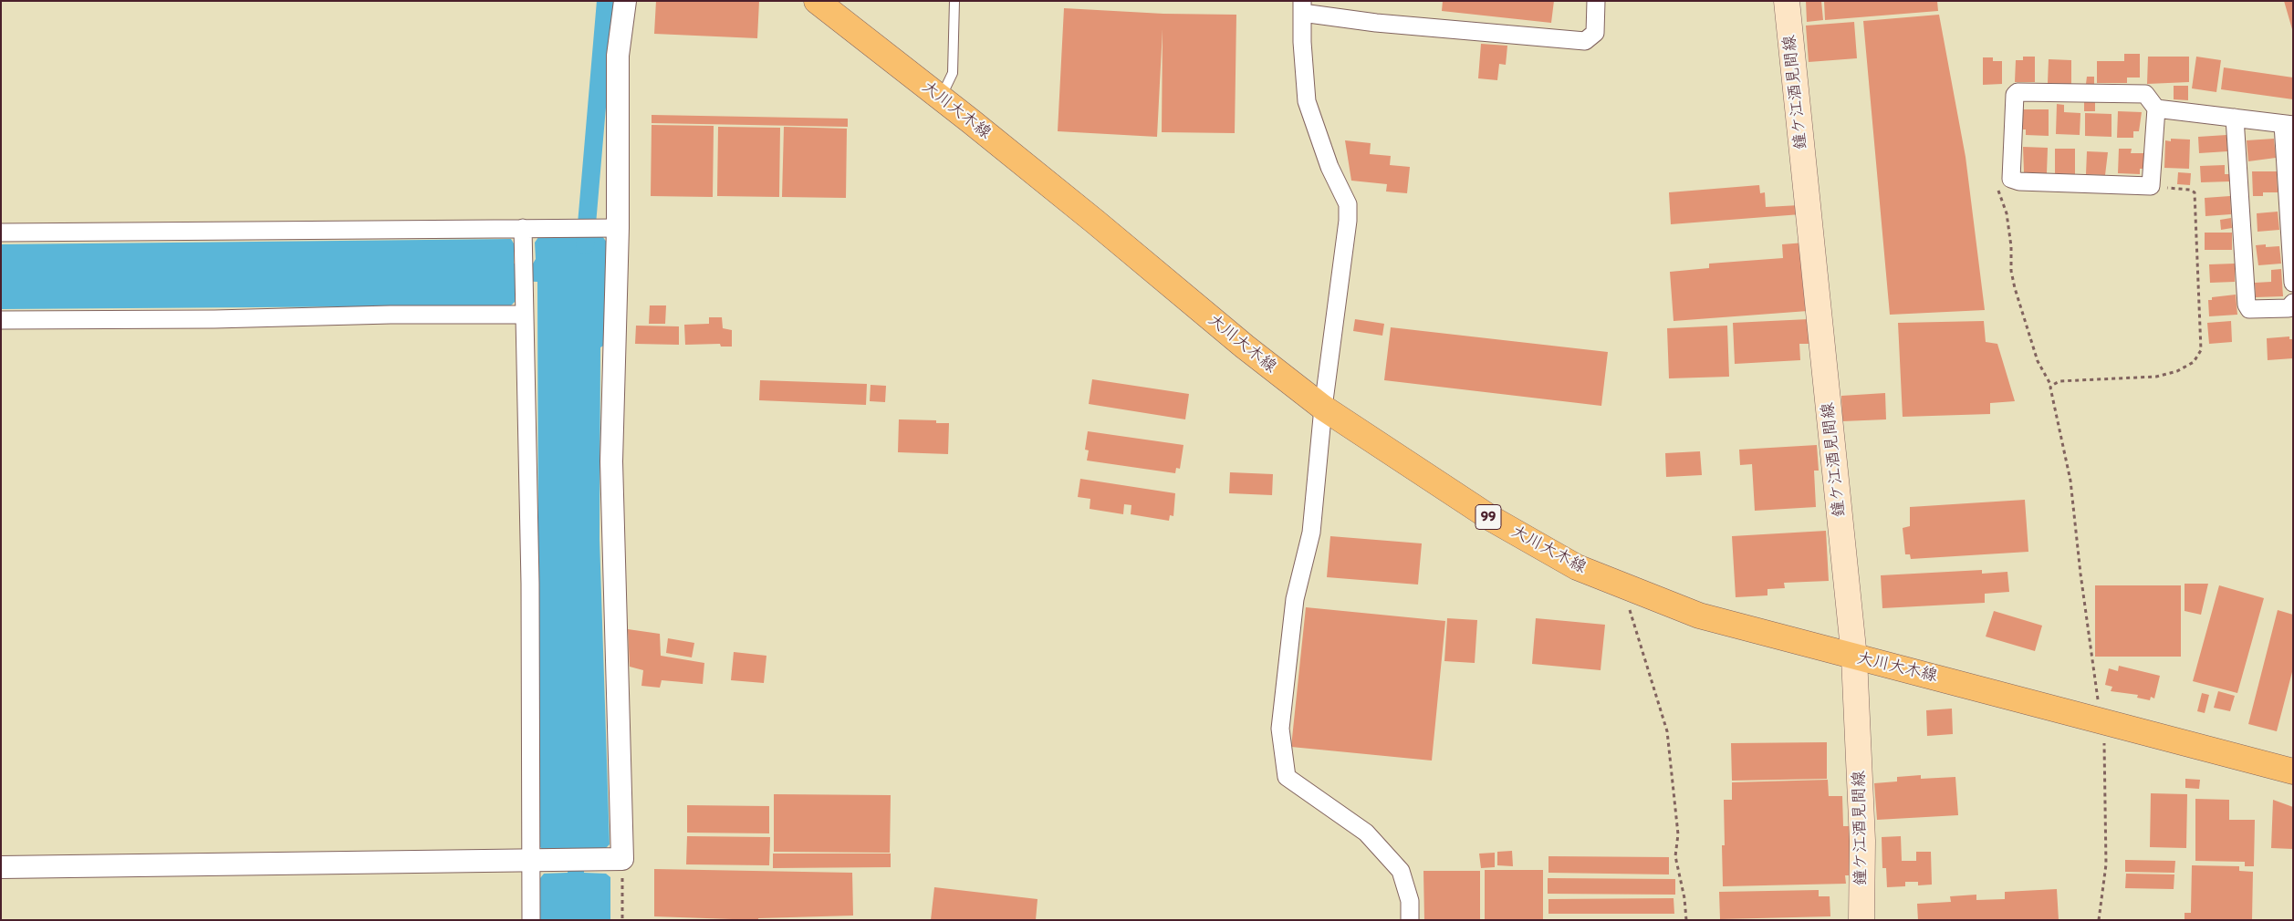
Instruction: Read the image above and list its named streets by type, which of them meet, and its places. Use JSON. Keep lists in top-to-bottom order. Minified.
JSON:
{"streets":{"main road":["鐘ケ江酒見間線","大川大木線","99"]},"crossings":[["鐘ケ江酒見間線","大川大木線"]]}
